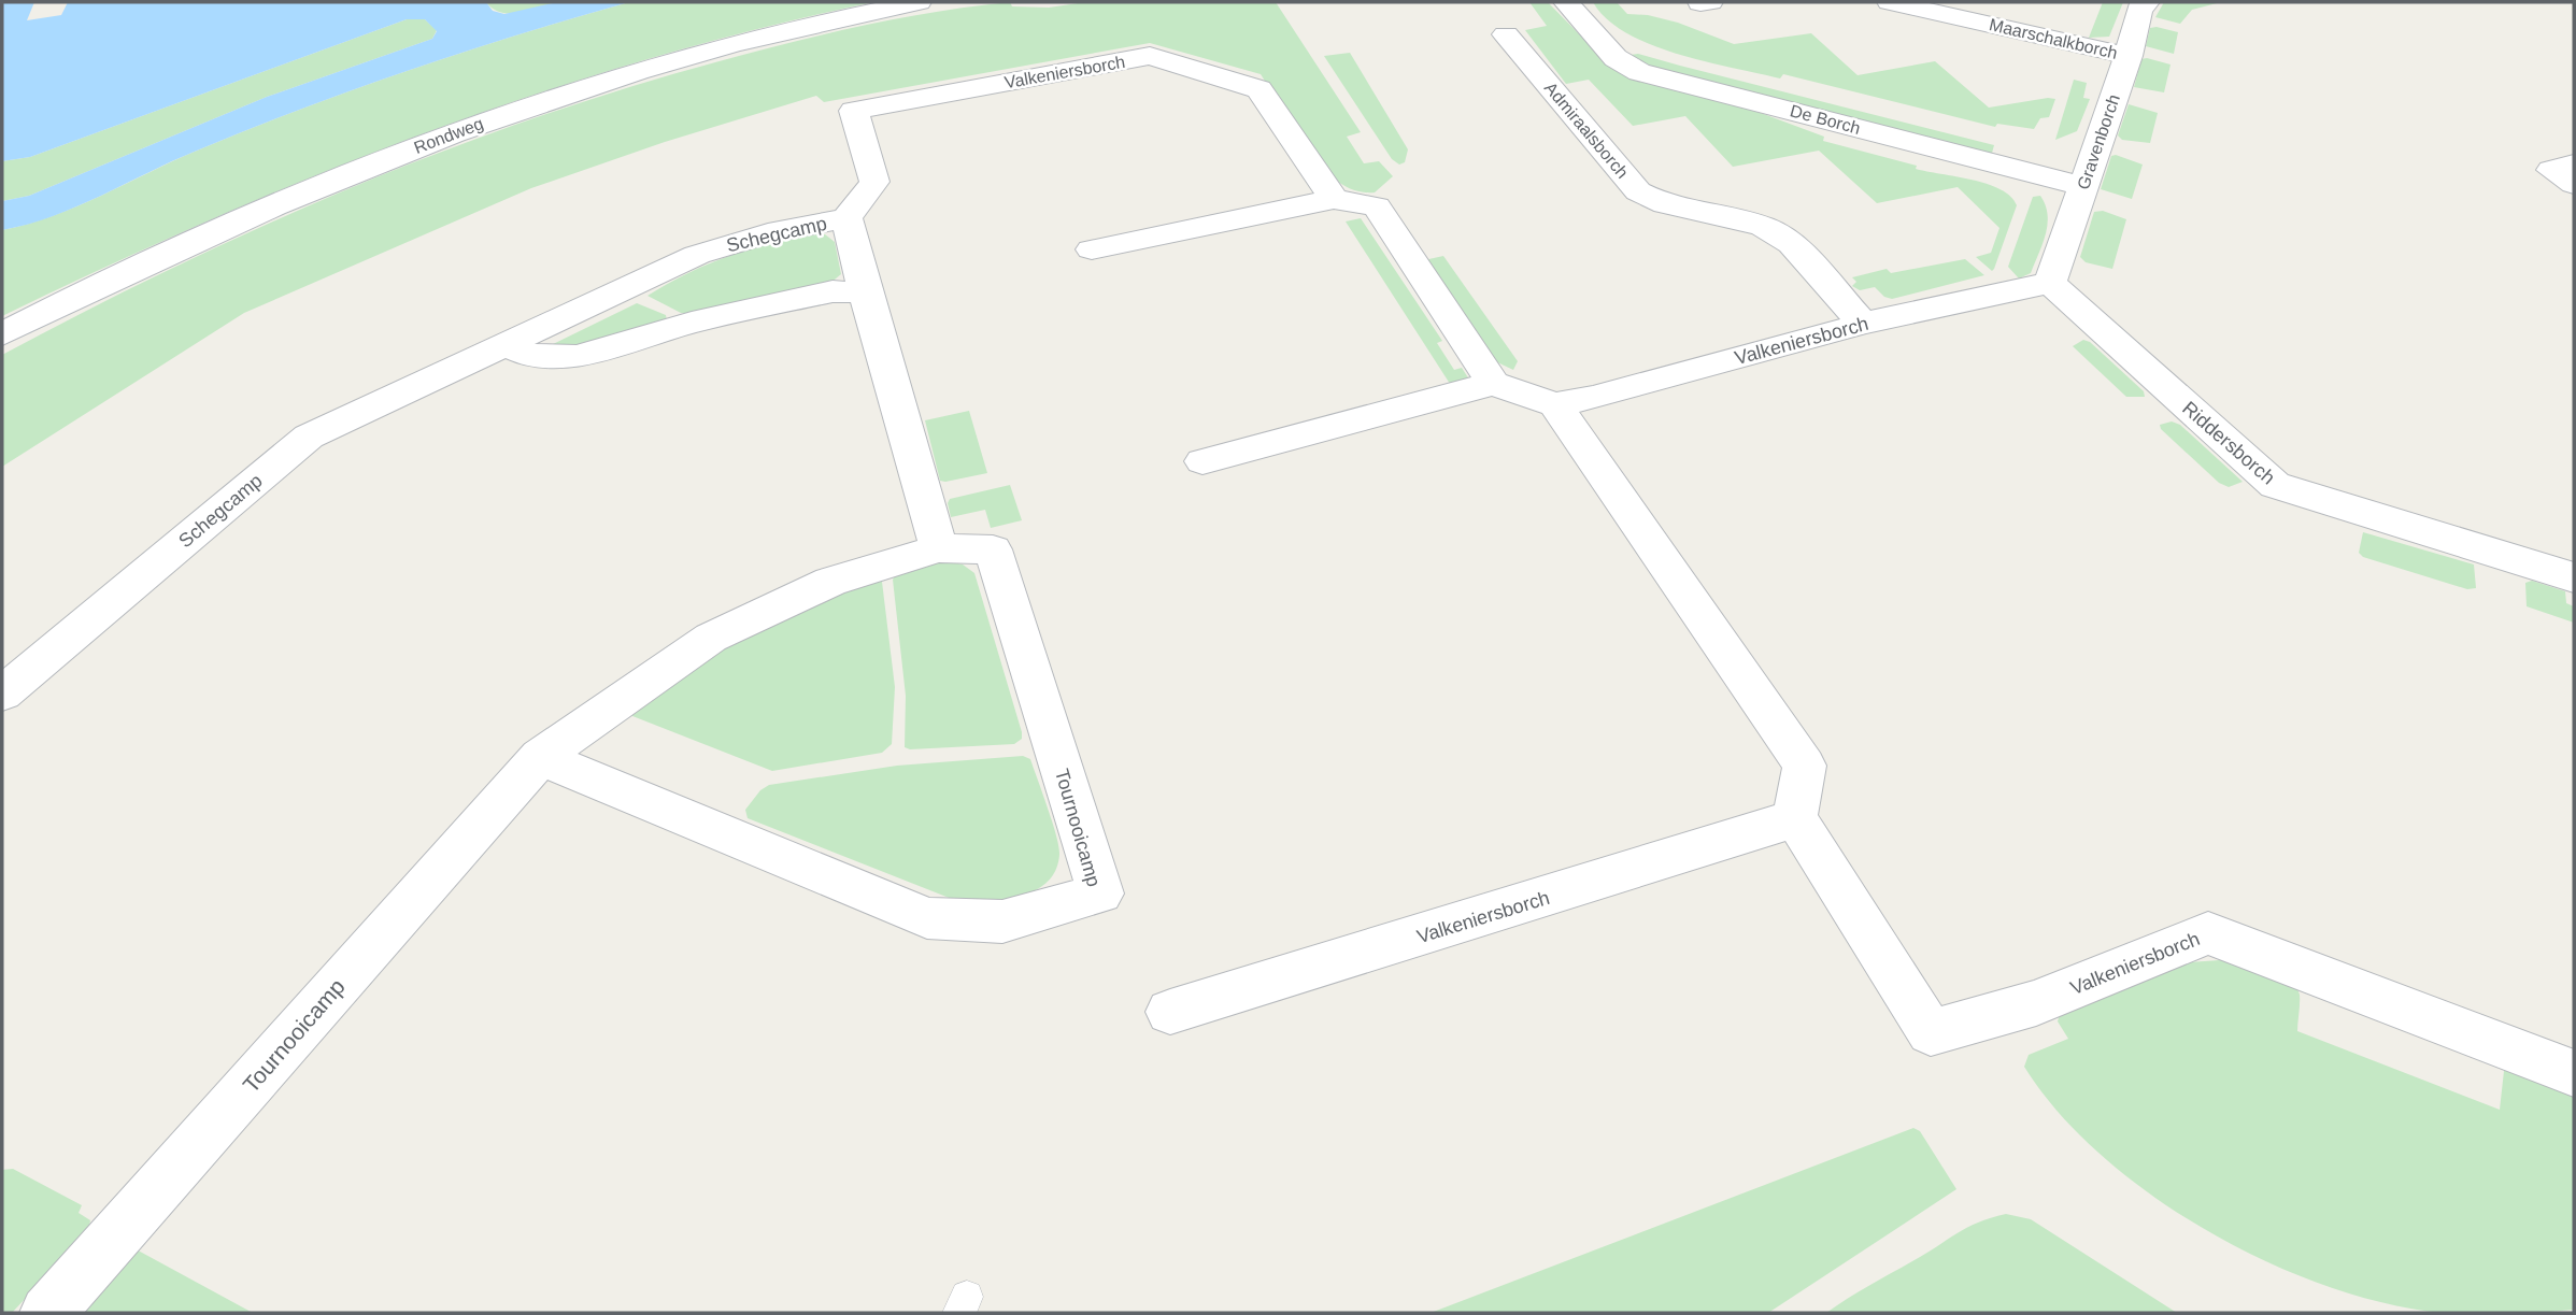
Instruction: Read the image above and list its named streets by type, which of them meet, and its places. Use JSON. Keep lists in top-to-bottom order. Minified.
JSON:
{"streets":{"street":["Maarschalkborch","Valkeniersborch","De Borch","Admiraalsborch","Rondweg","Gravenborch","Schegcamp","Riddersborch","Tournooicamp"]},"crossings":[["Maarschalkborch","Gravenborch"],["Valkeniersborch","Admiraalsborch"],["Valkeniersborch","Gravenborch"],["Valkeniersborch","Schegcamp"],["Valkeniersborch","Riddersborch"],["De Borch","Gravenborch"],["Gravenborch","Riddersborch"]]}
